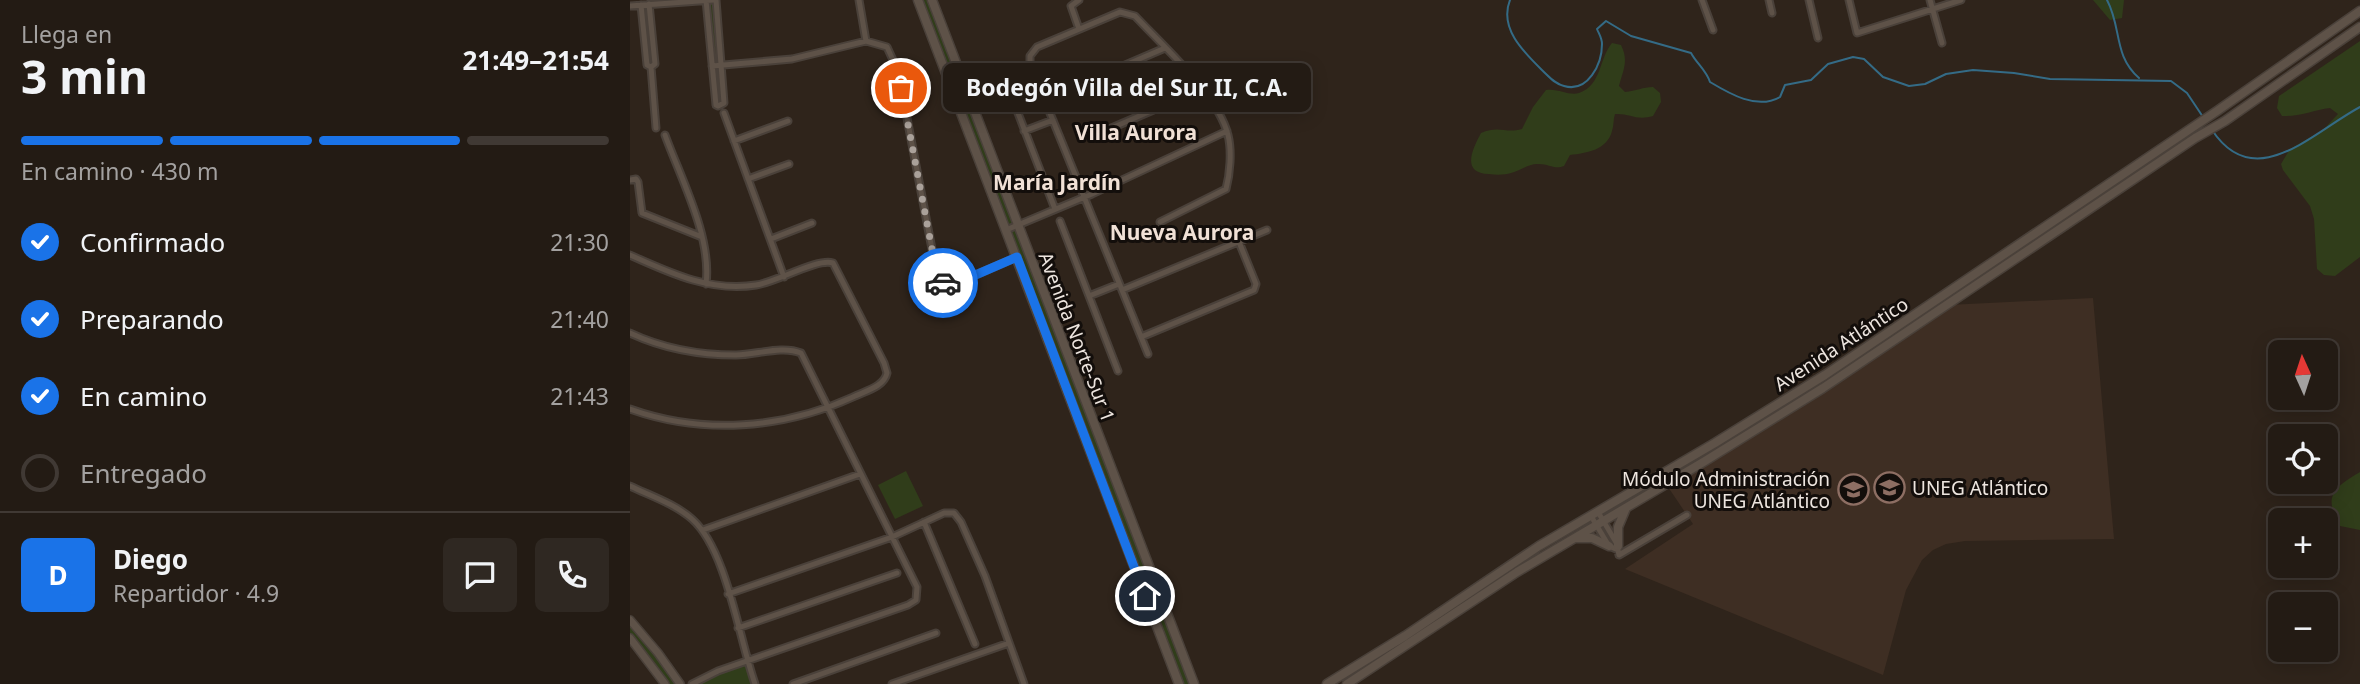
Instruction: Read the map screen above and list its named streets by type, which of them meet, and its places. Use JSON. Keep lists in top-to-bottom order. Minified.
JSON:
{"streets":{"main road":["Avenida Norte-Sur 1","Avenida Atlántico"]},"districts":["Villa Aurora","María Jardín","Nueva Aurora"],"places":{"other":["Bodegón Villa del Sur II, C.A."],"school or university":["UNEG Atlántico","Módulo Administración UNEG Atlántico"]},"north":"top","page":{"heading":["3 min","Llega en","21:49–21:54"],"panel":["Diego","Repartidor · 4.9"],"bubble":"Bodegón Villa del Sur II, C.A.","bar":"En camino · 430 m","list":[["Confirmado","21:30"],["Preparando","21:40"],["En camino","21:43"],"Entregado"],"map_buttons":["+","−"],"round":"D"}}
